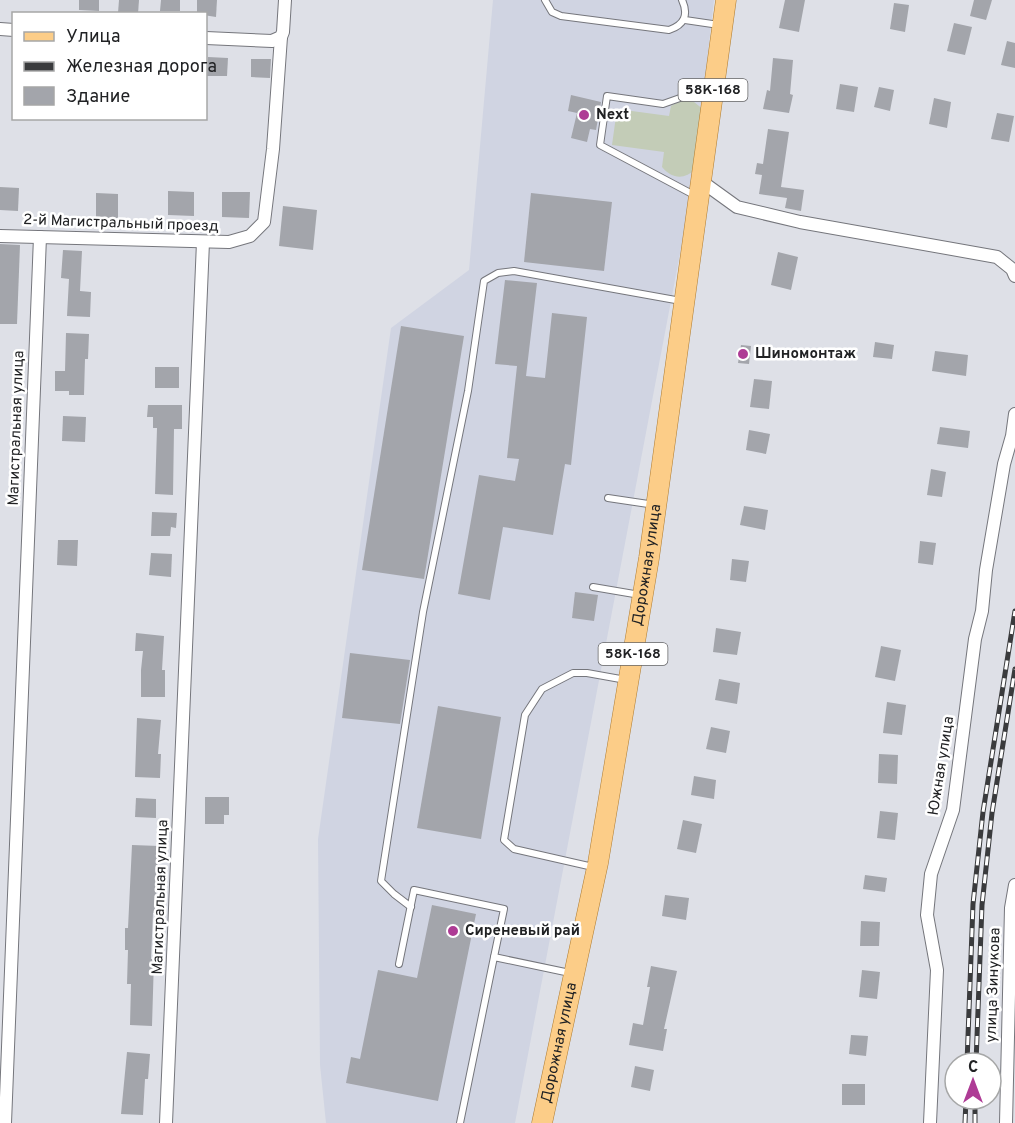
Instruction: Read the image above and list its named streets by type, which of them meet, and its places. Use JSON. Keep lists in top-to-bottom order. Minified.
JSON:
{"streets":{"main road":["58К-168","Дорожная улица"],"street":["2-й Магистральный проезд","Магистральная улица","Южная улица","улица Зинукова"]},"crossings":[["58К-168","Дорожная улица"],["2-й Магистральный проезд","Магистральная улица"]],"places":["Next","Шиномонтаж","Сиреневый рай"],"legend":["Улица","Железная дорога","Здание"],"north":"top"}
